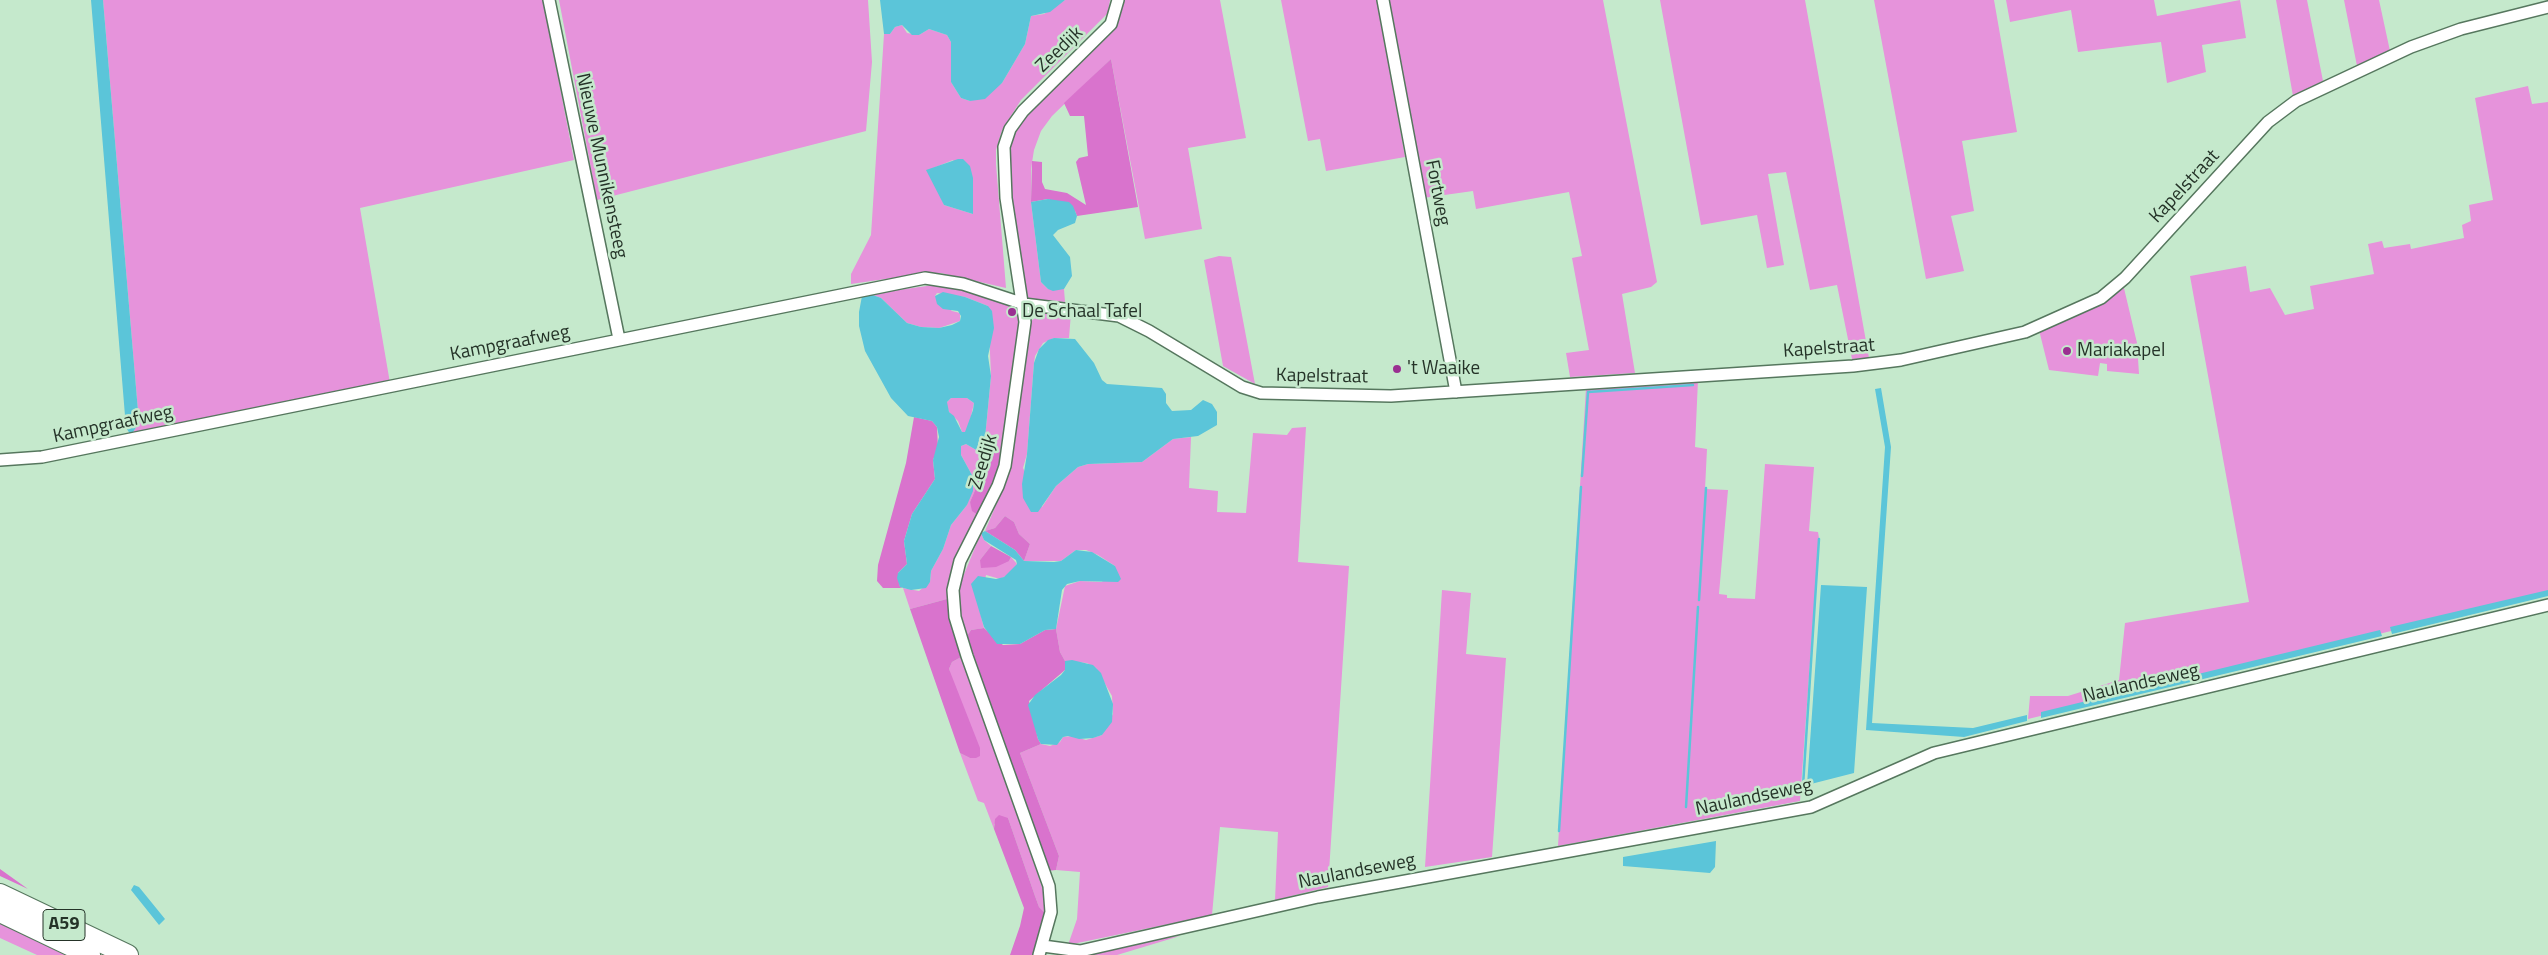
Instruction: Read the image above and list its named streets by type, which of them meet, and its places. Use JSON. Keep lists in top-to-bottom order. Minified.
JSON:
{"streets":{"highway":["A59"],"street":["Zeedijk","Nieuwe Munnikensteeg","Kapelstraat","Fortweg","Kampgraafweg","Naulandseweg"]},"crossings":[["Zeedijk","Kapelstraat"],["Zeedijk","Kampgraafweg"],["Zeedijk","Naulandseweg"],["Nieuwe Munnikensteeg","Kampgraafweg"],["Kapelstraat","Fortweg"],["Kapelstraat","Kampgraafweg"]],"places":["De Schaal Tafel","Mariakapel","'t Waaike"]}
